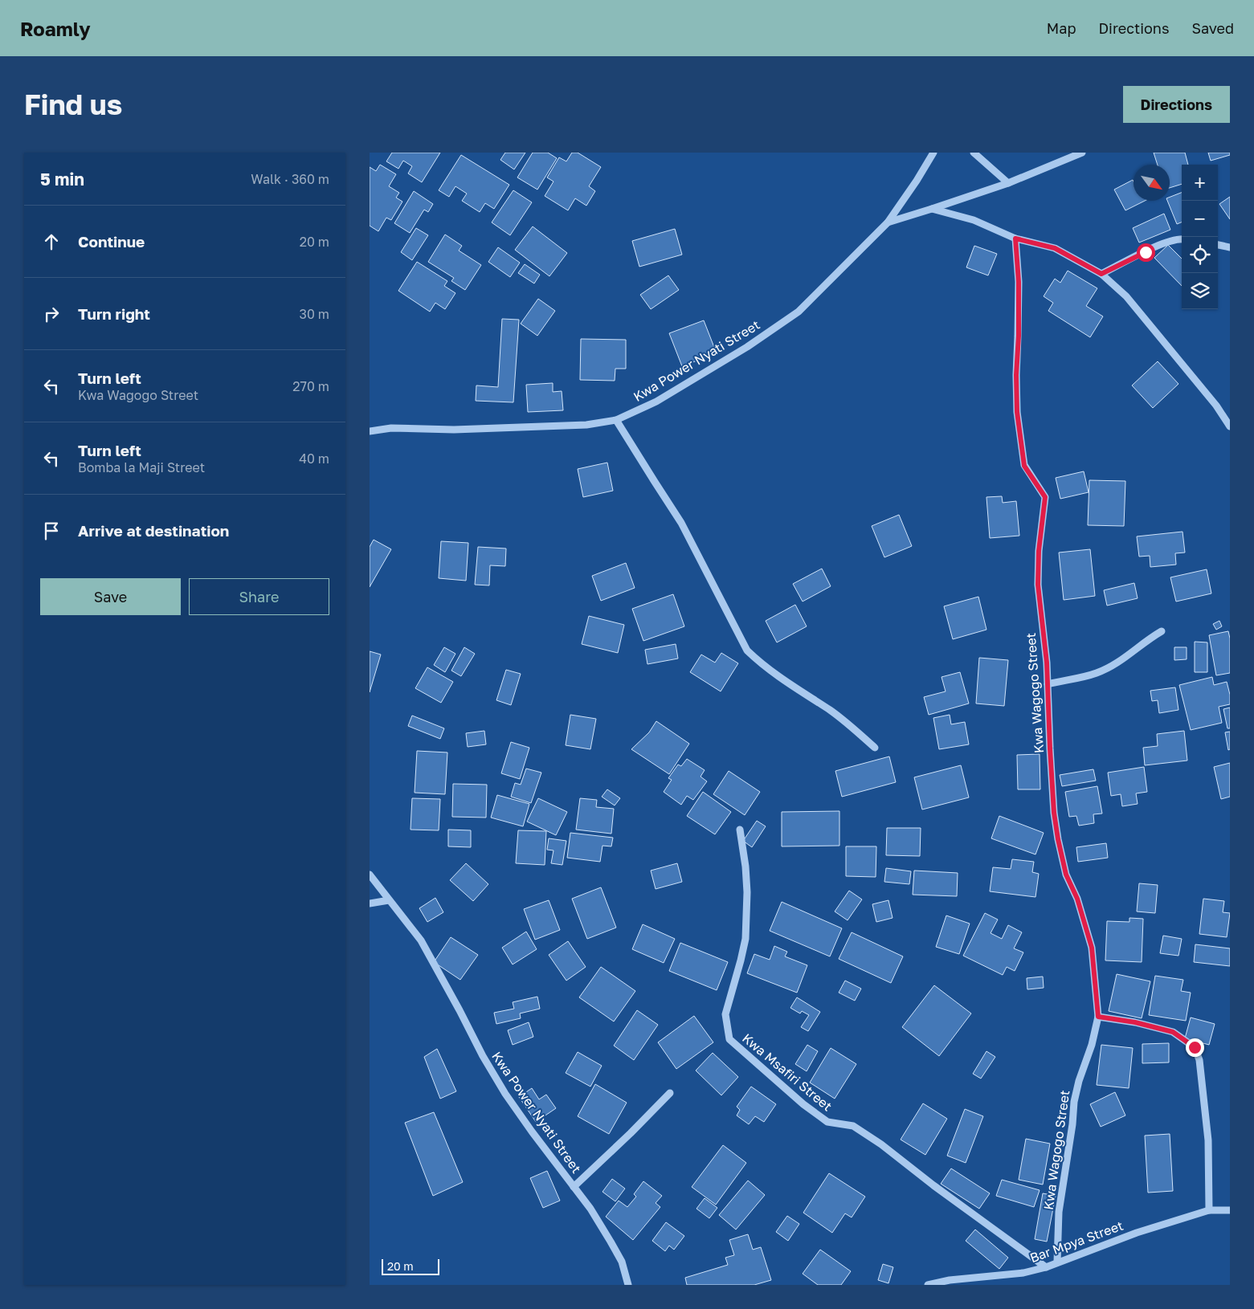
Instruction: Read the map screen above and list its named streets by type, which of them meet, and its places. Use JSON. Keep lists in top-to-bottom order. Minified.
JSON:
{"streets":{"street":["Kwa Power Nyati Street","Kwa Wagogo Street","Kwa Msafiri Street","Bar Mpya Street"]},"crossings":[["Kwa Wagogo Street","Bar Mpya Street"],["Kwa Msafiri Street","Bar Mpya Street"]],"scale_bar":"20 m","north":"bottom right","page":{"header":"Roamly","nav":["Map","Directions","Saved"],"buttons":["Directions",["Save","Share"]],"title":"Find us","heading":["5 min","Walk · 360 m"],"map_buttons":["+","−"],"list":[["Continue","20 m"],["Turn right","30 m"],["Turn left","Kwa Wagogo Street","270 m"],["Turn left","Bomba la Maji Street","40 m"],"Arrive at destination"],"scale":"20 m"}}
